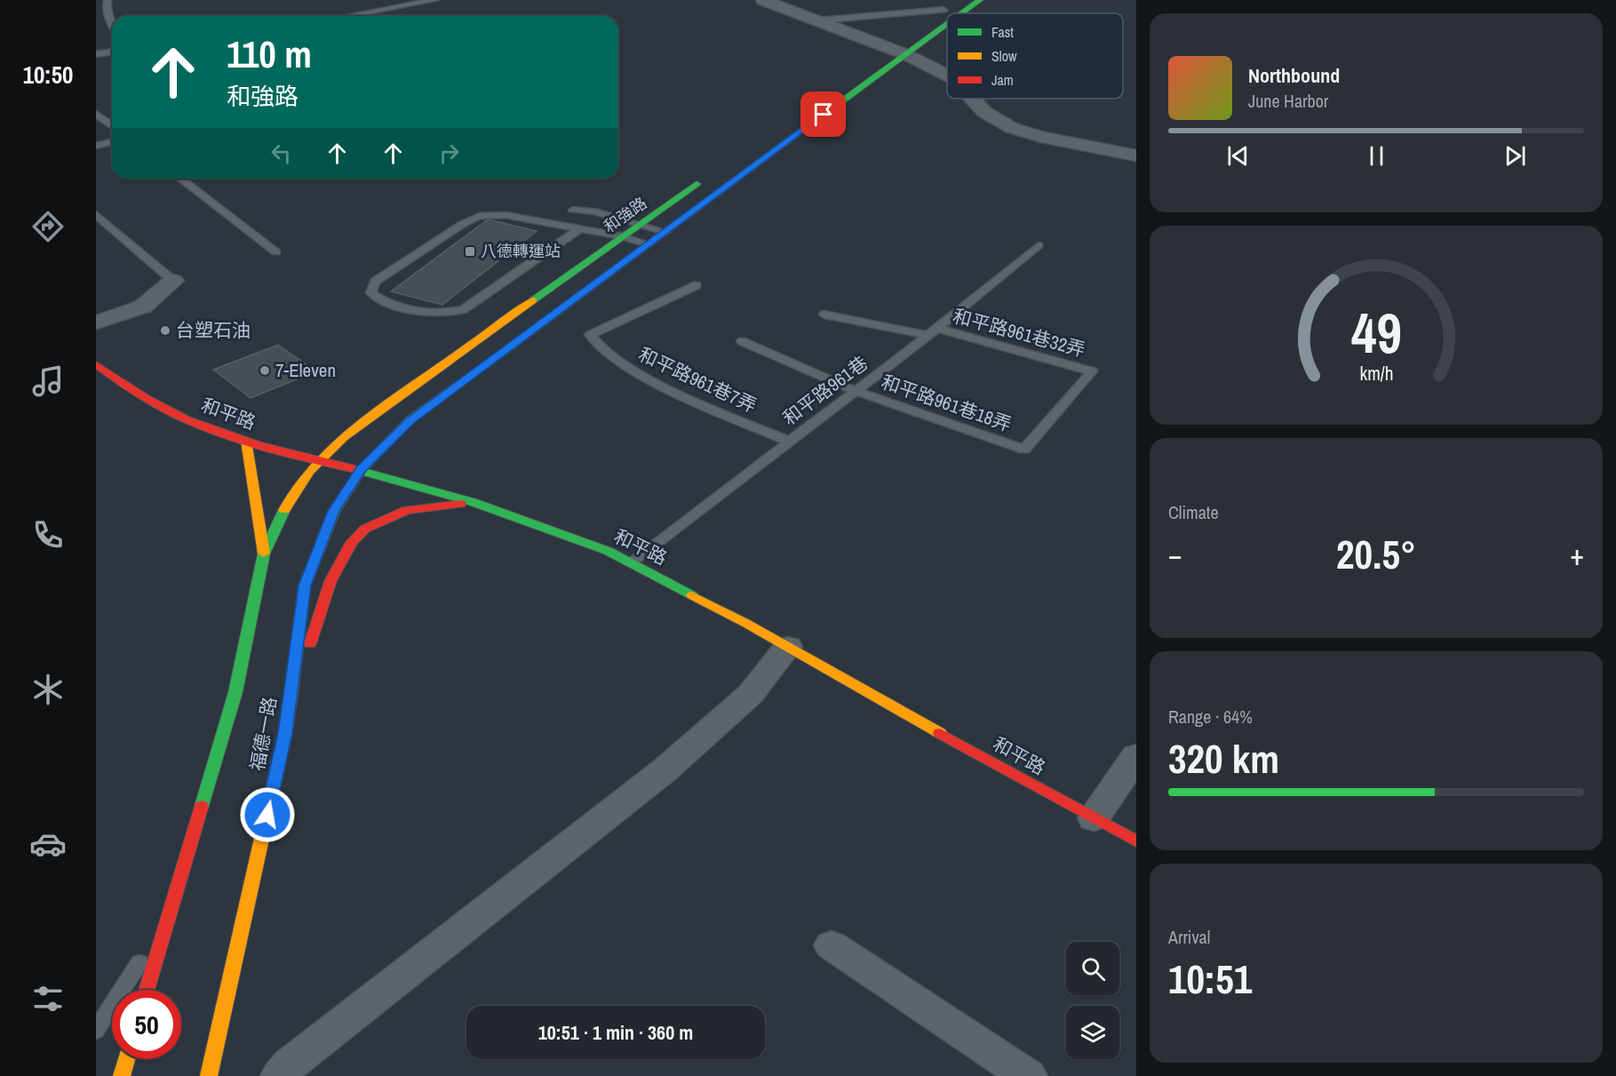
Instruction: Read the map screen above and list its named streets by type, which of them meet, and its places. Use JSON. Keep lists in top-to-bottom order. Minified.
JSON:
{"streets":{"street":["和強路","和平路","福德一路"],"lane":["和平路961巷32弄","和平路961巷7弄","和平路961巷","和平路961巷18弄"]},"crossings":[["和強路","和平路"],["和強路","福德一路"],["和平路961巷32弄","和平路961巷"],["和平路961巷32弄","和平路961巷18弄"],["和平路961巷7弄","和平路961巷"],["和平路961巷","和平路961巷18弄"],["和平路961巷","和平路"],["和平路","福德一路"]],"places":{"transit":["八德轉運站"],"other":["台塑石油","7-Eleven"]},"legend":["Fast","Slow","Jam"],"page":{"tabs":"10:50","turn":["110 m","和強路"],"song":["Northbound","June Harbor"],"tile":["Climate",["Range · 64%","320 km"],["Arrival","10:51"]],"heat":["−","20.5°","+"],"limit":"50","trip":"10:51 · 1 min · 360 m","gauge":["49","km/h"]}}
